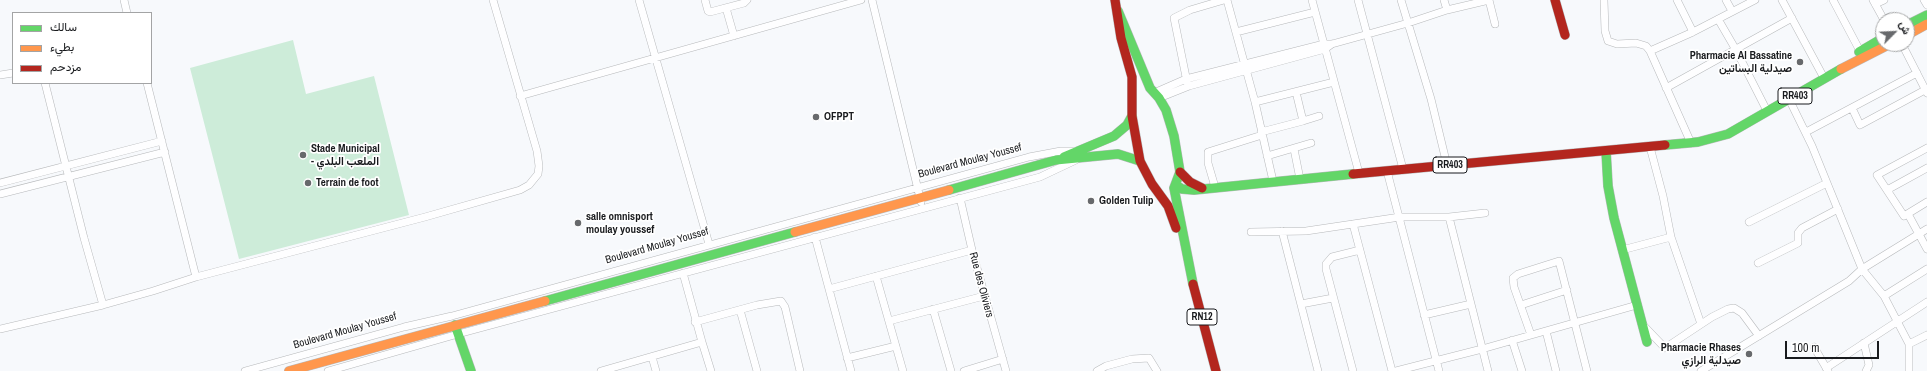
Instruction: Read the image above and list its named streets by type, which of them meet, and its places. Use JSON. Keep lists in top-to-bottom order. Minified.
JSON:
{"streets":{"main road":["RR403","Boulevard Moulay Youssef","RN12"],"street":["Rue des Oliviers"]},"crossings":[["RR403","RN12"],["Boulevard Moulay Youssef","Rue des Oliviers"],["Boulevard Moulay Youssef","RN12"]],"places":["Pharmacie Al Bassatine صيدلية البساتين","OFPPT","Stade Municipal - الملعب البلدي","Terrain de foot","Golden Tulip","salle omnisport moulay youssef","Pharmacie Rhases صيدلية الرازي"],"legend":["سالك","بطيء","مزدحم"],"scale_bar":"100 m","north":"top right"}
